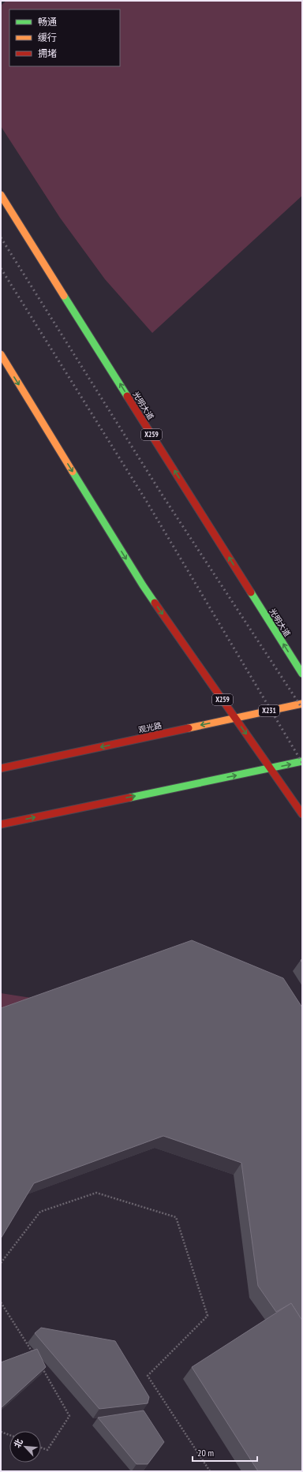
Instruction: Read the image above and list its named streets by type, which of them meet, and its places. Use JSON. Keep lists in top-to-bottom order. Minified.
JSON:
{"streets":{"main road":["光明大道","X259","X231","观光路"]},"crossings":[["X259","观光路"]],"one_way":["光明大道"],"legend":["畅通","缓行","拥堵"],"scale_bar":"20 m","north":"top left"}
